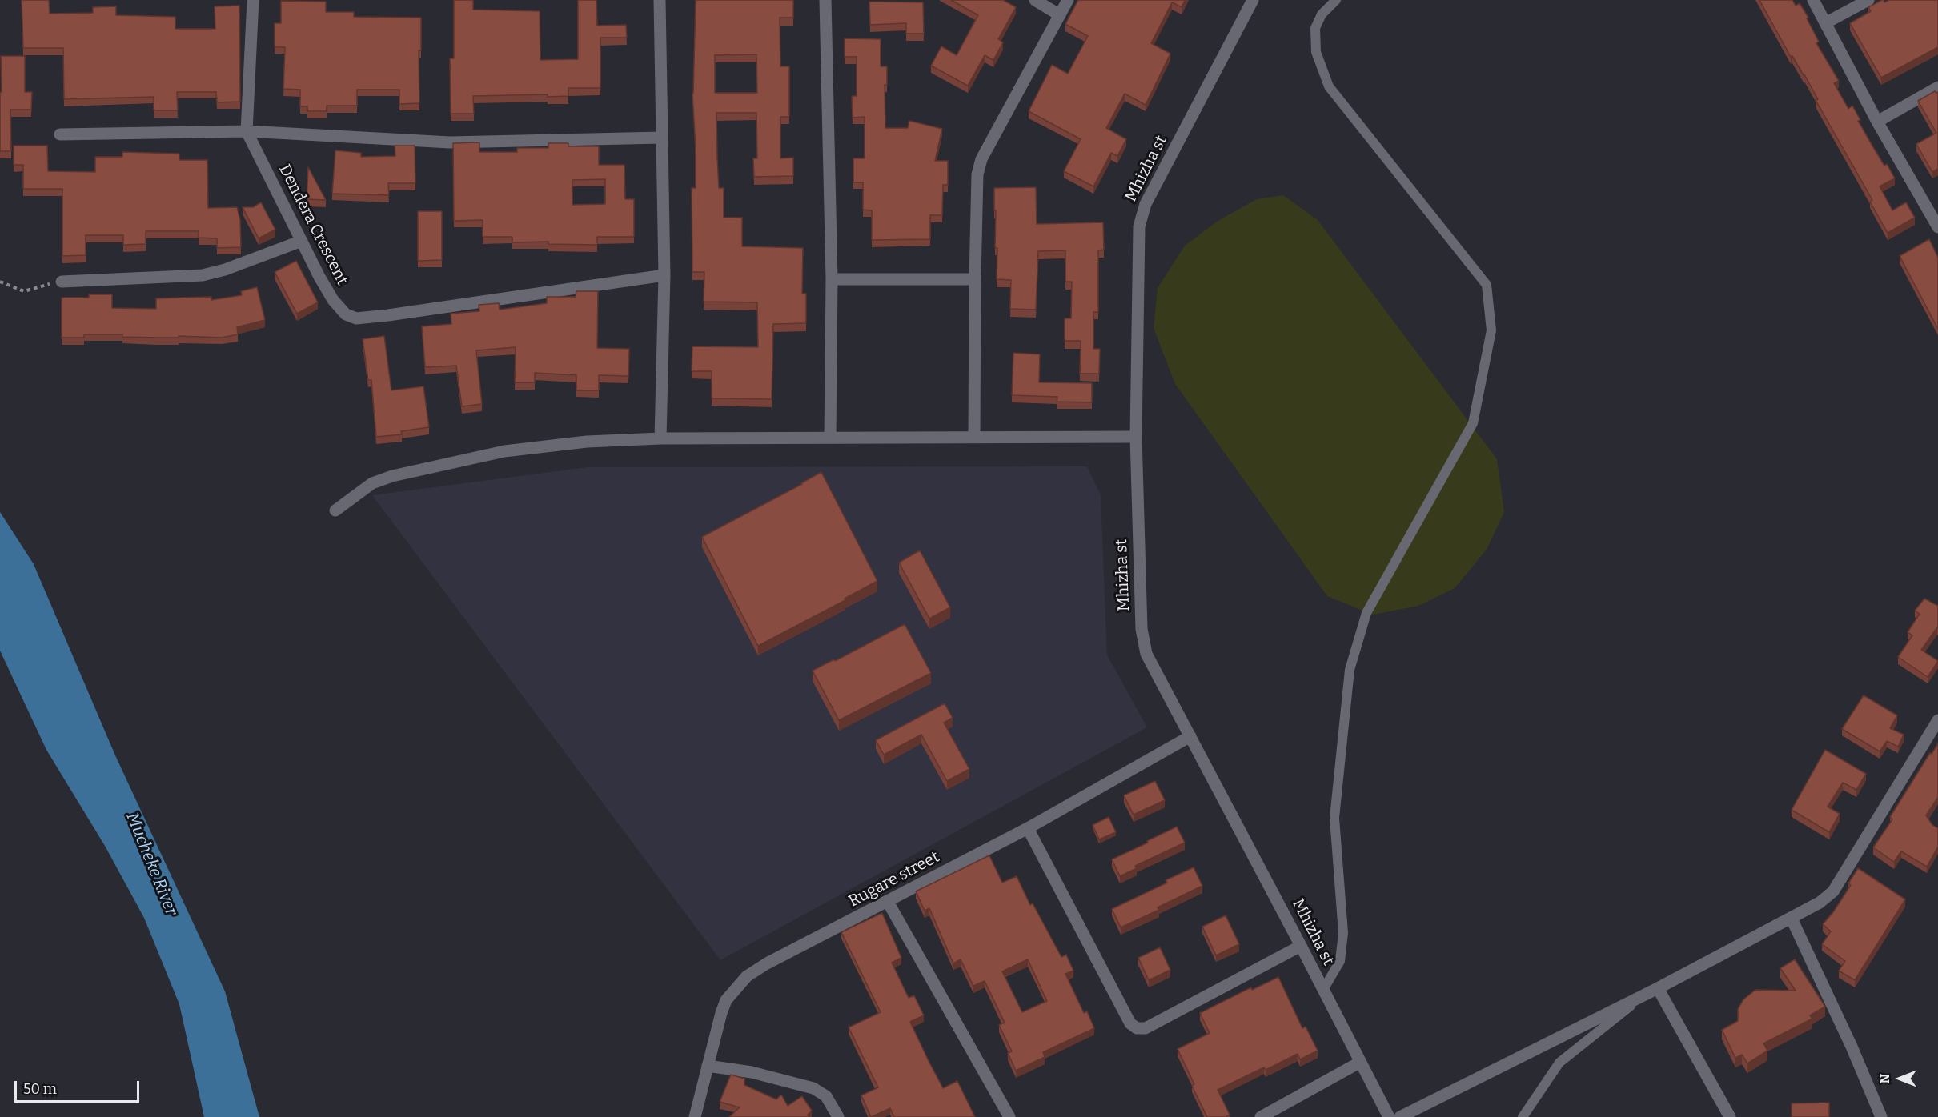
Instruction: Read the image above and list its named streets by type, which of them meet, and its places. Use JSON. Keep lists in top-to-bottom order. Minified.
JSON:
{"streets":{"street":["Mhizha st","Dendera Crescent","Rugare street"]},"crossings":[["Mhizha st","Rugare street"]],"water":["Mucheke River"],"scale_bar":"50 m","north":"left"}
